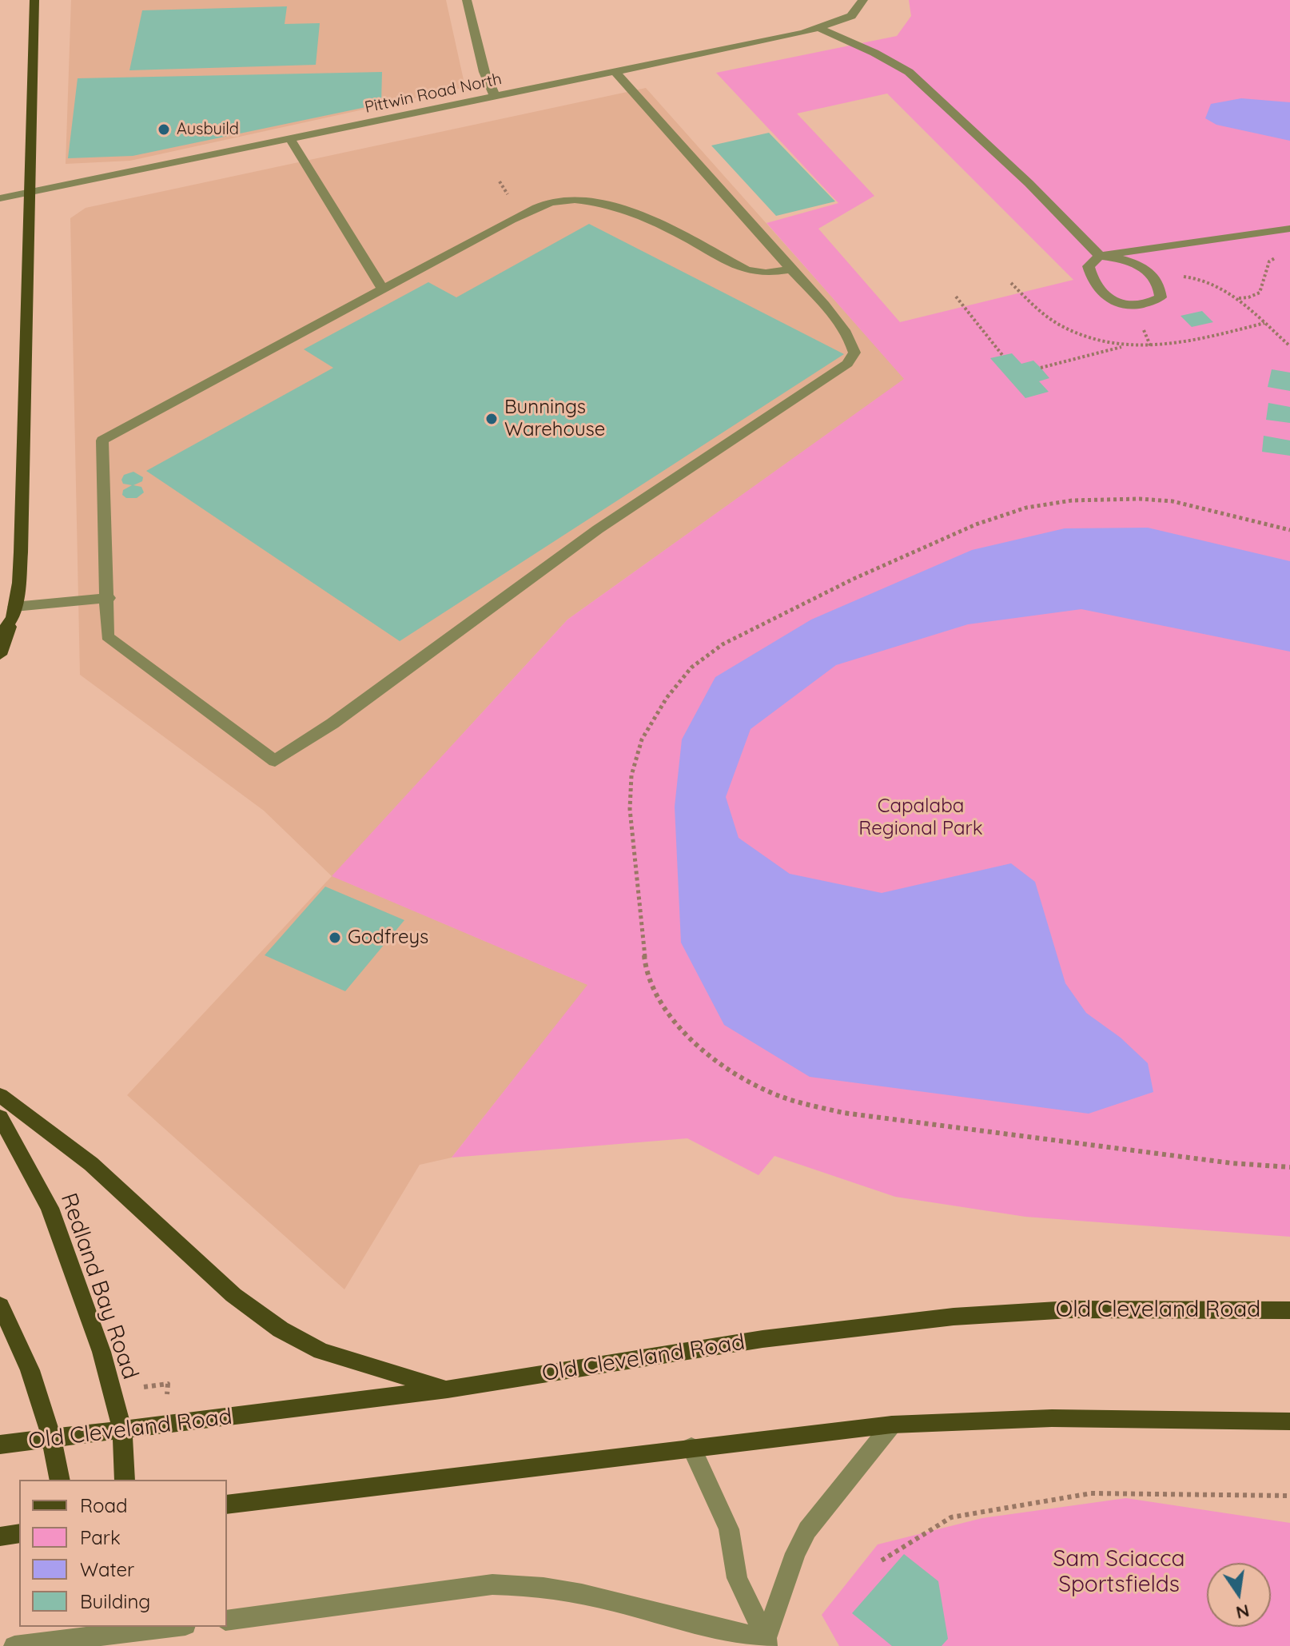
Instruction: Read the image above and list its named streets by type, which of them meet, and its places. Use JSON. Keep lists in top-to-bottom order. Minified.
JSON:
{"streets":{"main road":["Redland Bay Road","Old Cleveland Road"],"street":["Pittwin Road North"]},"crossings":[["Redland Bay Road","Old Cleveland Road"]],"parks":["Capalaba Regional Park","Sam Sciacca Sportsfields"],"places":["Ausbuild","Bunnings Warehouse","Godfreys"],"legend":["Road","Park","Water","Building"],"north":"bottom"}
